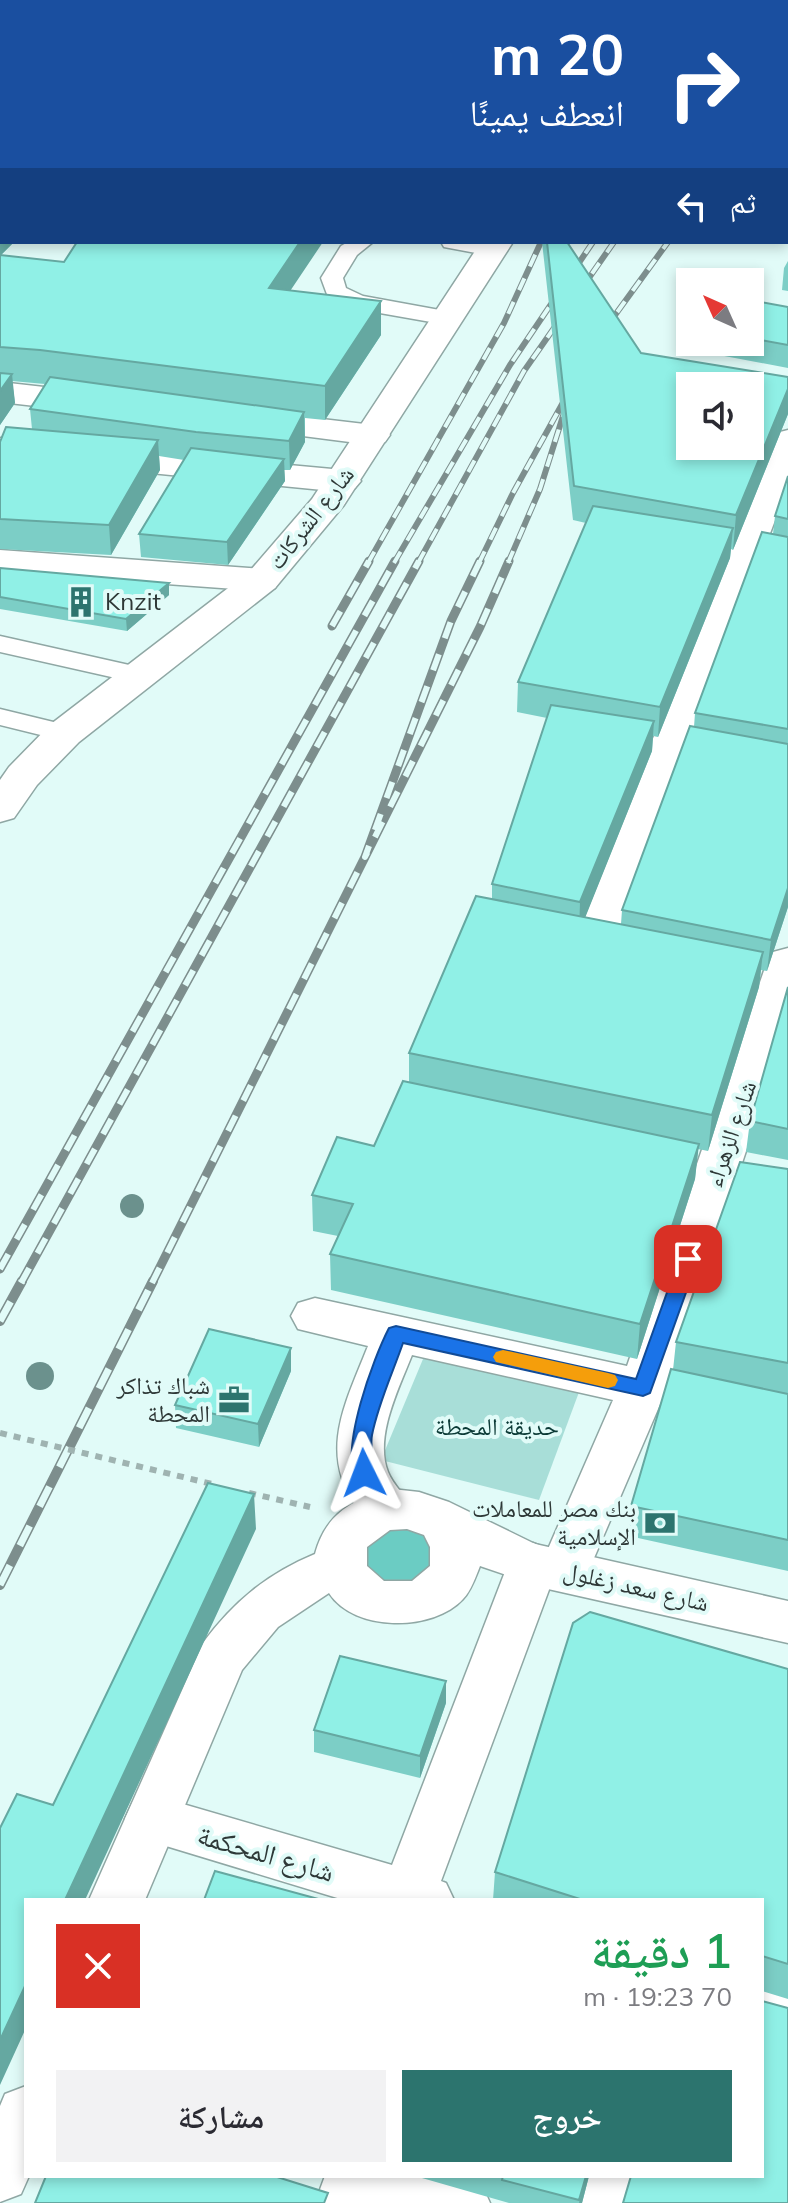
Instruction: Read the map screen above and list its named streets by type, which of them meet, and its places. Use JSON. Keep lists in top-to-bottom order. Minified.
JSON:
{"streets":{"street":["شارع الشركات","شارع الزهراء","شارع سعد زغلول","شارع المحكمة"]},"crossings":[["شارع الزهراء","شارع سعد زغلول"],["شارع الزهراء","شارع المحكمة"]],"parks":["حديقة المحطة"],"places":{"building":["Knzit"],"office":["شباك تذاكر المحطة"],"bank":["بنك مصر للمعاملات الإسلامية"]},"north":"top left","page":{"turn":["20 m","انعطف يمينًا"],"then":"ثم","heading":["1 دقيقة","70 m · 19:23"],"buttons":["خروج","مشاركة"]}}
